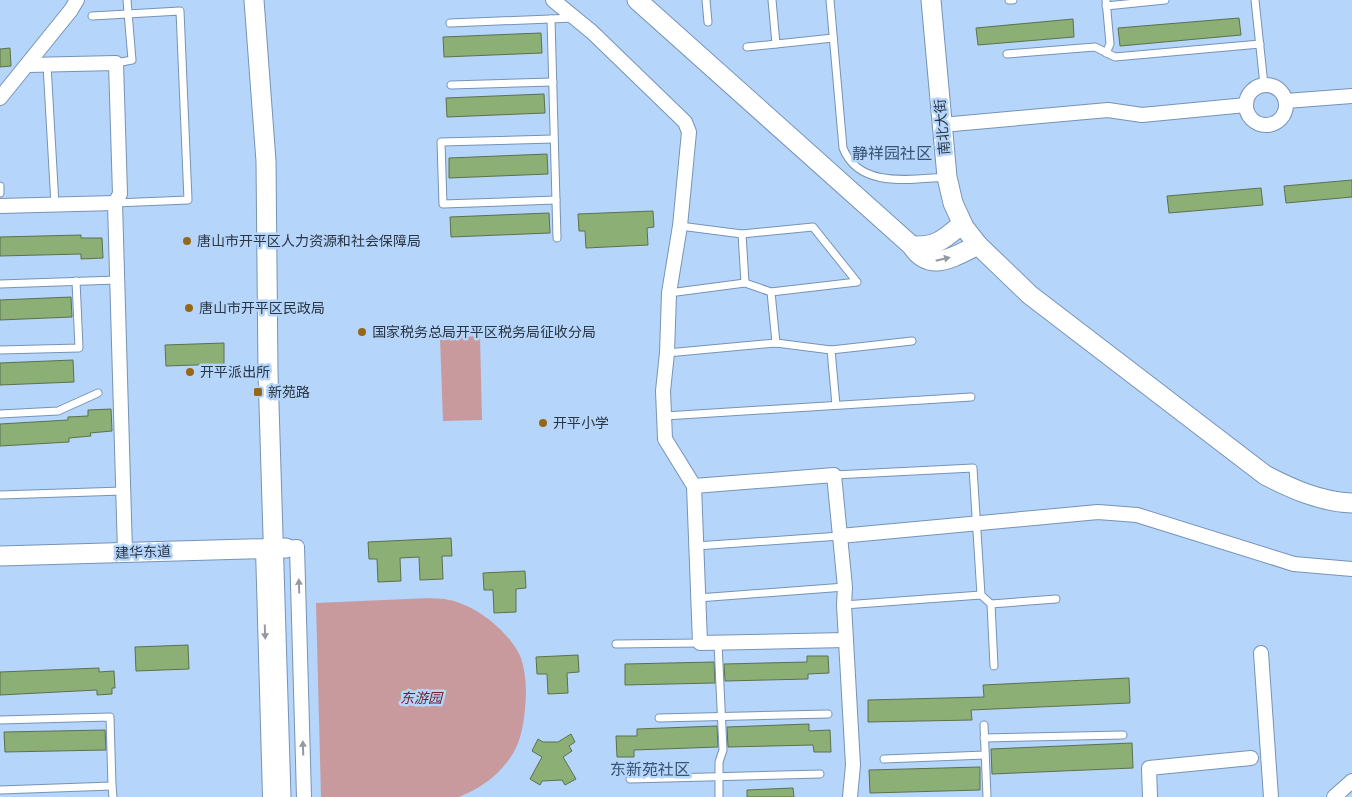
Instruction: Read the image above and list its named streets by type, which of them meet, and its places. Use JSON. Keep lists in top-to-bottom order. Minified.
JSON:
{"streets":{"main road":["南北大街","建华东道"]},"districts":["静祥园社区","东新苑社区"],"parks":["东游园"],"places":{"other":["唐山市开平区人力资源和社会保障局","唐山市开平区民政局","国家税务总局开平区税务局征收分局","开平派出所","开平小学"],"transit":["新苑路"]}}
